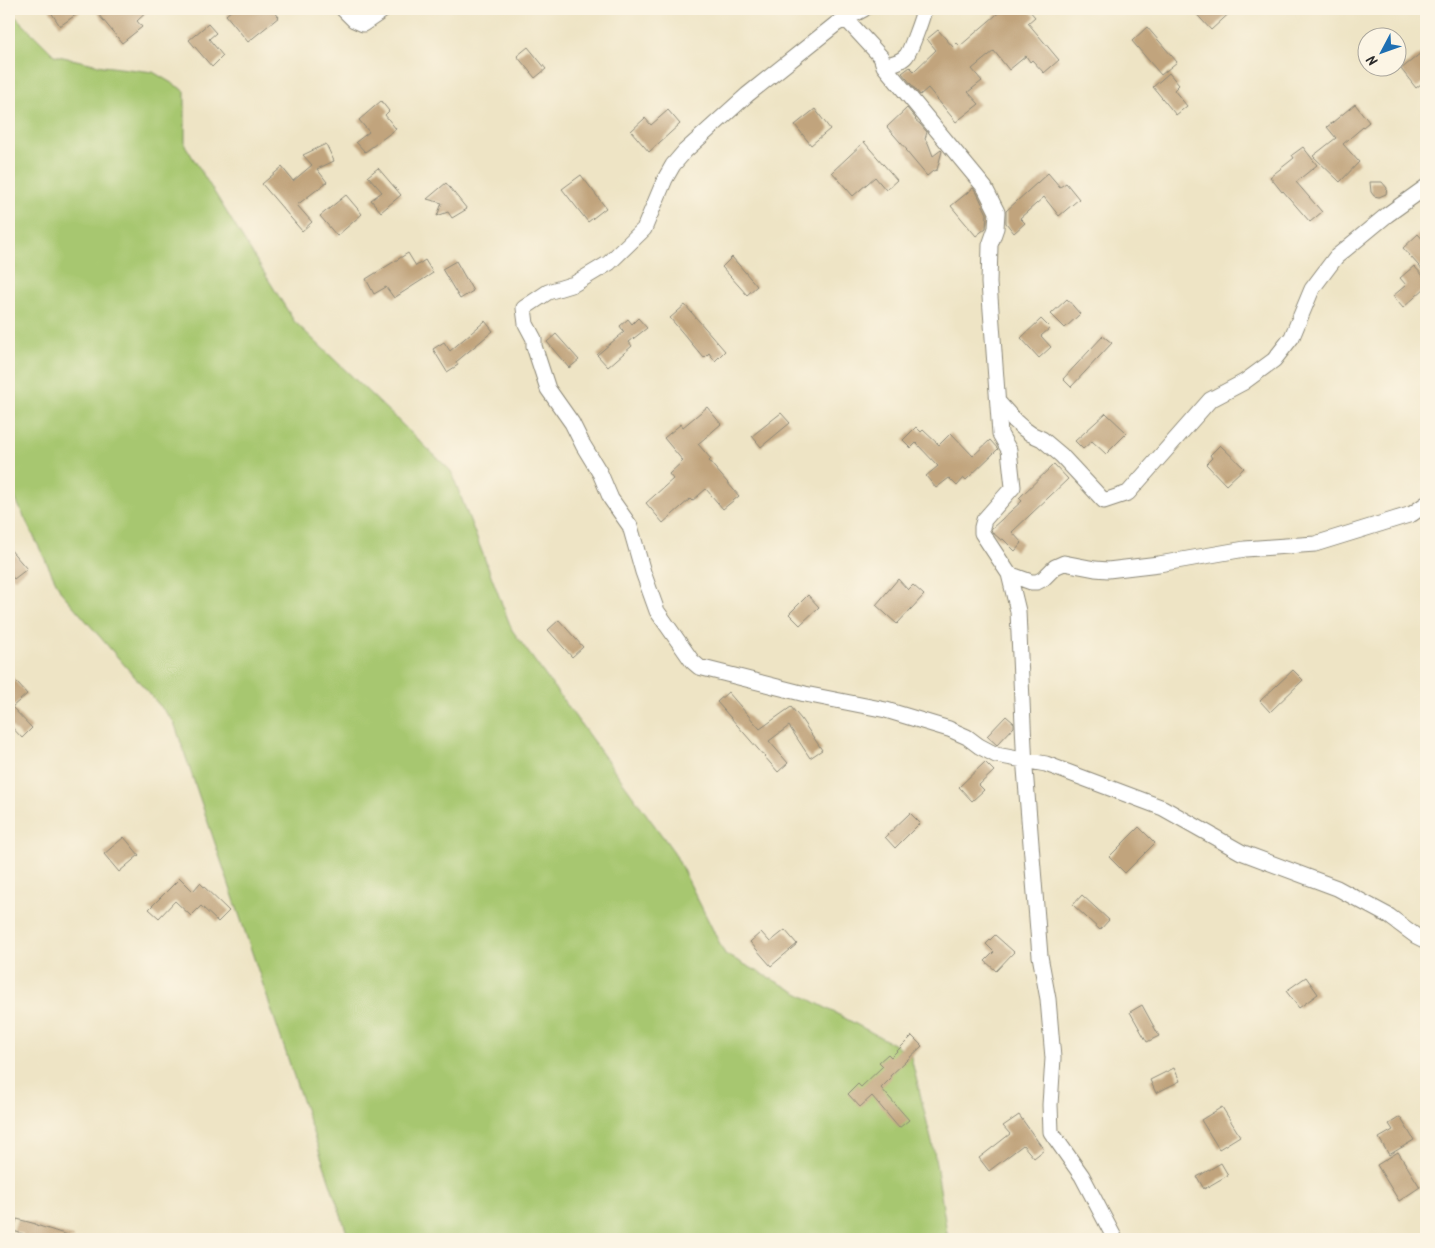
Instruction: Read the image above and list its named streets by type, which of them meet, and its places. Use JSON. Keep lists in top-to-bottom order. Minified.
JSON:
{"north":"bottom left"}
